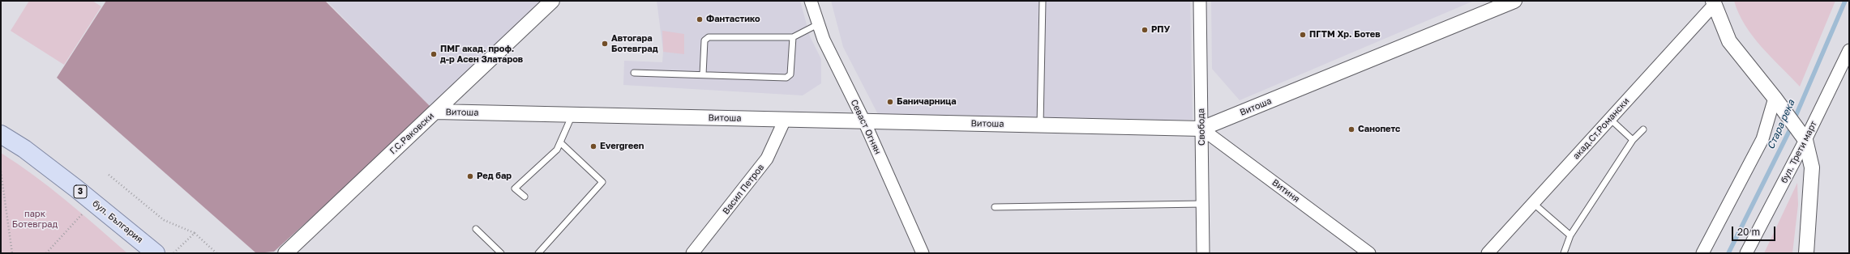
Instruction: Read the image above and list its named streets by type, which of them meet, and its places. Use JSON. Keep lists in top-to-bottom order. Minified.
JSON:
{"streets":{"main road":["3","бул. България"],"street":["Витоша","Севаст Огнян","Свобода","акад.Ст.Романски","Г.С.Раковски","бул. Трети март","Васил Петров","Витиня"]},"crossings":[["Витоша","Севаст Огнян"],["Витоша","Свобода"],["Витоша","Г.С.Раковски"],["Витоша","Васил Петров"],["Витоша","Витиня"],["Свобода","Витиня"]],"water":["Стара река"],"parks":["парк Ботевград"],"places":["Фантастико","РПУ","ПГТМ Хр. Ботев","Автогара Ботевград","ПМГ акад. проф. д-р Асен Златаров","Баничарница","Санопетс","Evergreen","Ред бар"],"scale_bar":"20 m"}
